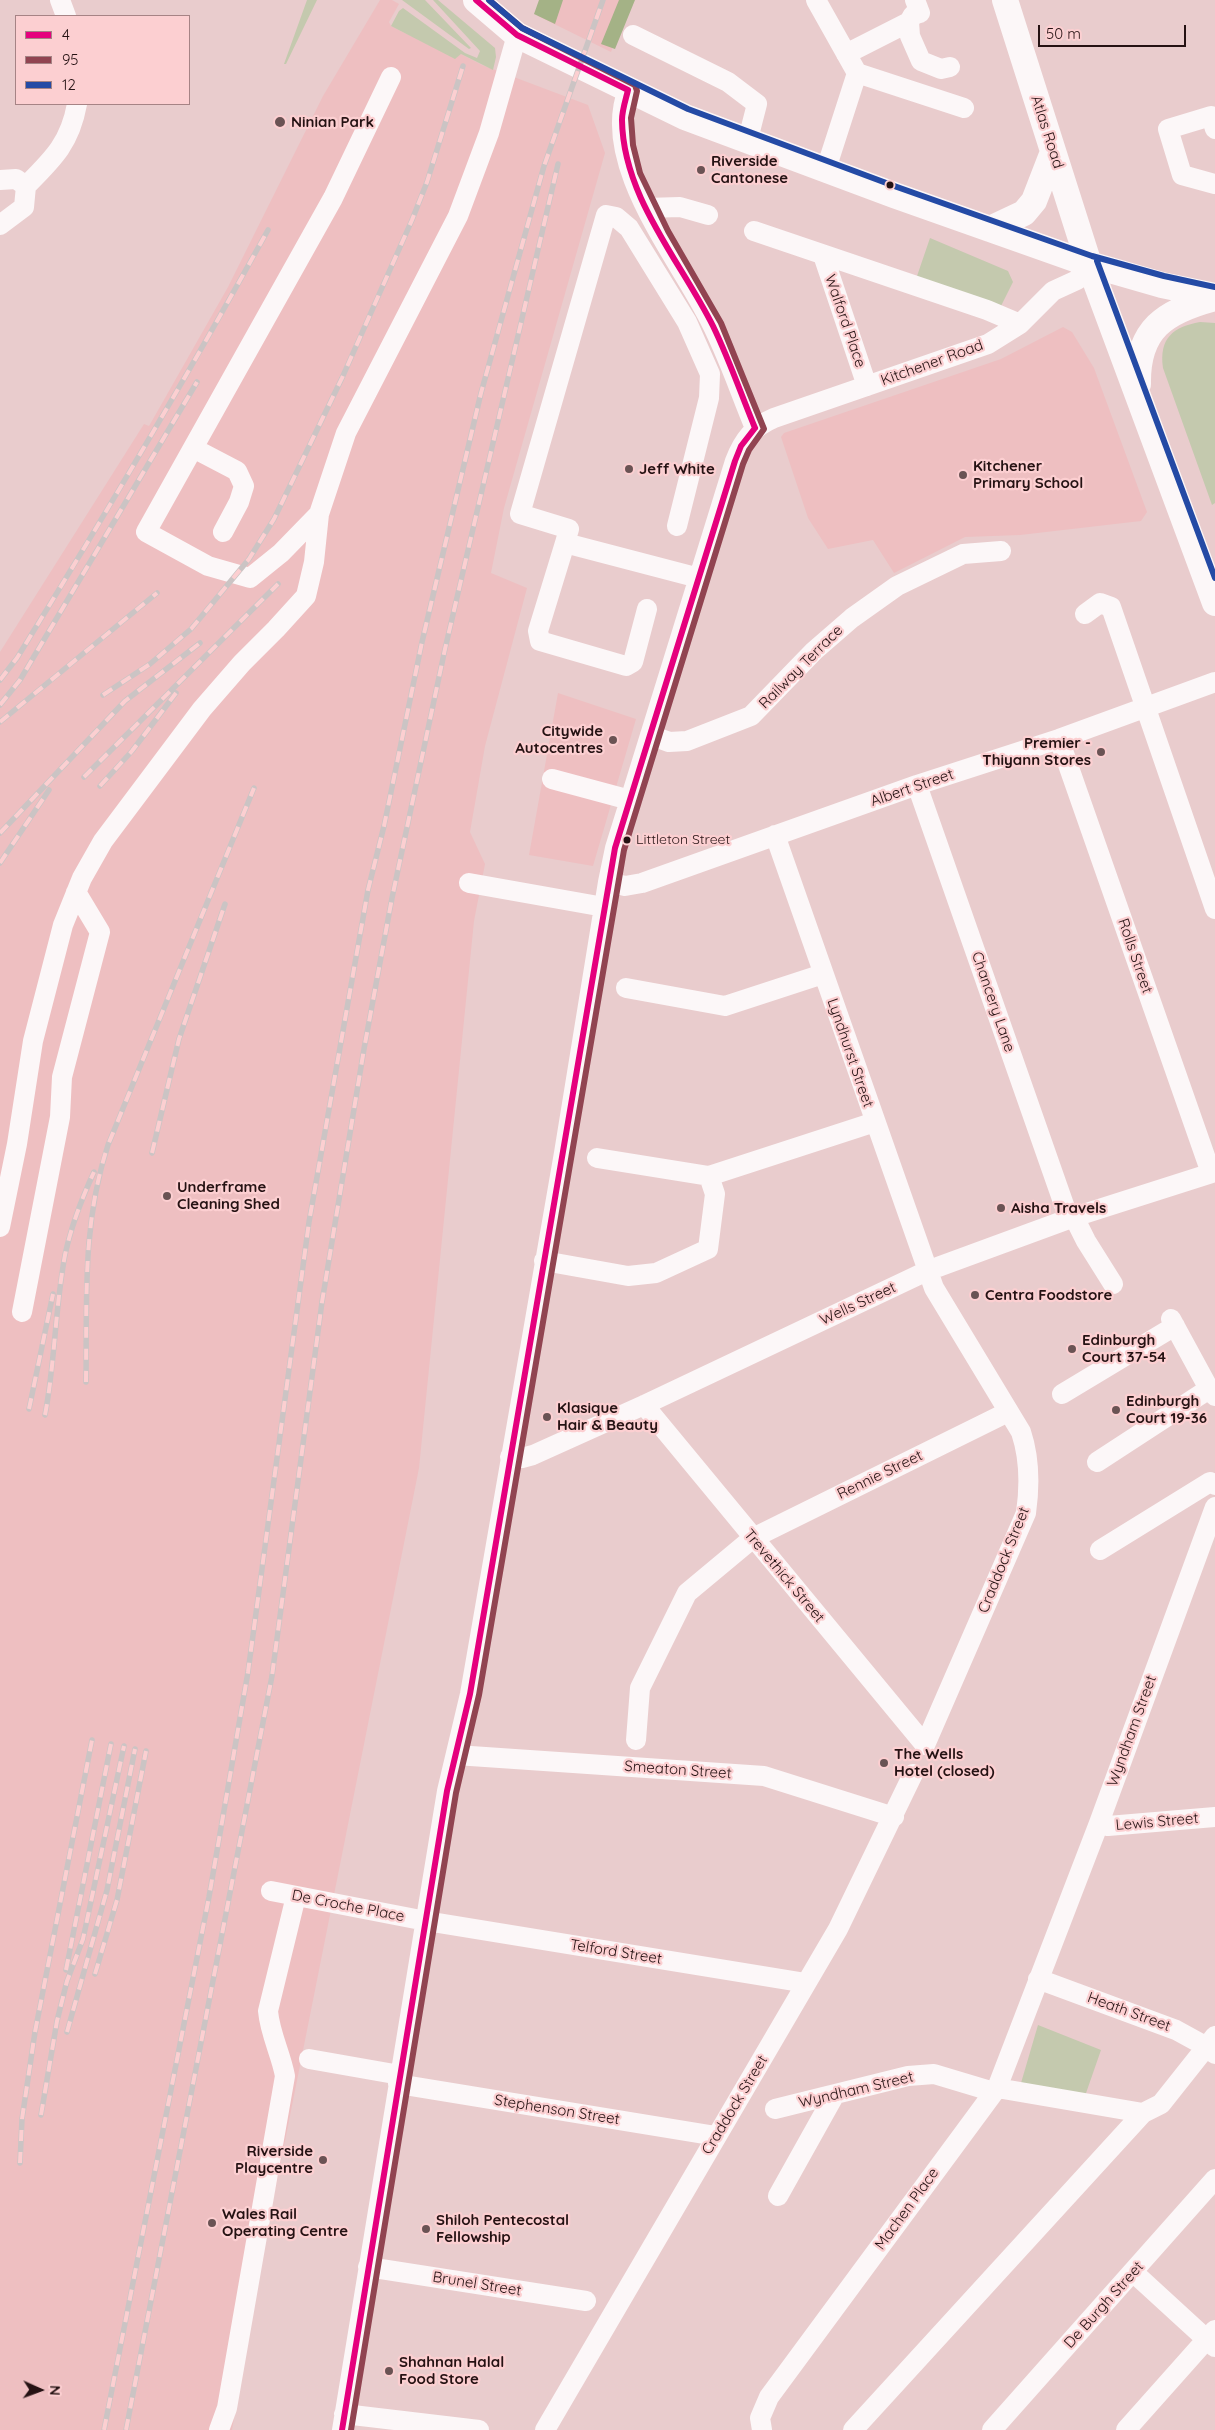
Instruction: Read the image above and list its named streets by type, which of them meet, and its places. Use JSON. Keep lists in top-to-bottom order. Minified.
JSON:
{"streets":{"main road":["Atlas Road"],"street":["Walford Place","Kitchener Road","Railway Terrace","Albert Street","Rolls Street","Chancery Lane","Lyndhurst Street","Wells Street","Rennie Street","Craddock Street","Trevethick Street","Wyndham Street","Smeaton Street","Lewis Street","De Croche Place","Telford Street","Heath Street","Stephenson Street","Machen Place","Brunel Street","De Burgh Street"]},"crossings":[["Atlas Road","Kitchener Road"],["Walford Place","Kitchener Road"],["Albert Street","Rolls Street"],["Albert Street","Chancery Lane"],["Albert Street","Lyndhurst Street"],["Rolls Street","Wells Street"],["Chancery Lane","Wells Street"],["Lyndhurst Street","Wells Street"],["Lyndhurst Street","Craddock Street"],["Wells Street","Craddock Street"],["Wells Street","Trevethick Street"],["Rennie Street","Craddock Street"],["Rennie Street","Trevethick Street"],["Craddock Street","Trevethick Street"],["Craddock Street","Smeaton Street"],["Craddock Street","Telford Street"],["Craddock Street","Stephenson Street"],["Wyndham Street","Lewis Street"],["Wyndham Street","Heath Street"],["Wyndham Street","Machen Place"],["De Croche Place","Telford Street"],["Heath Street","Machen Place"]],"places":["Ninian Park","Riverside Cantonese","Jeff White","Kitchener Primary School","Citywide Autocentres","Premier - Thiyann Stores","Littleton Street","Underframe Cleaning Shed","Aisha Travels","Centra Foodstore","Edinburgh Court 37-54","Edinburgh Court 19-36","Klasique Hair & Beauty","The Wells Hotel (closed)","Riverside Playcentre","Wales Rail Operating Centre","Shiloh Pentecostal Fellowship","Shahnan Halal Food Store"],"lines":["transit line 4","transit line 95","transit line 12"],"legend":["4","95","12"],"scale_bar":"50 m","north":"right"}
